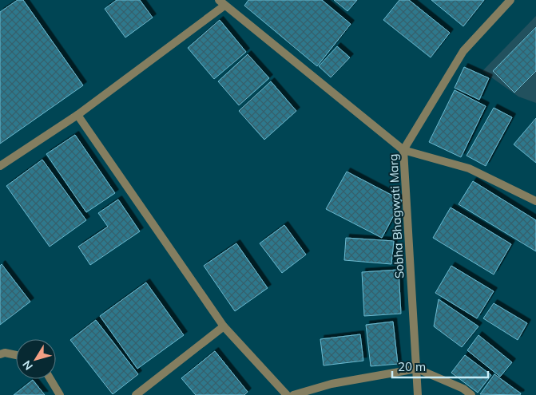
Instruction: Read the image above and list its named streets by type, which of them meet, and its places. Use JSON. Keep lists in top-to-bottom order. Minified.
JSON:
{"streets":{"street":["Sobha Bhagwati Marg"]},"scale_bar":"20 m","north":"bottom left"}
